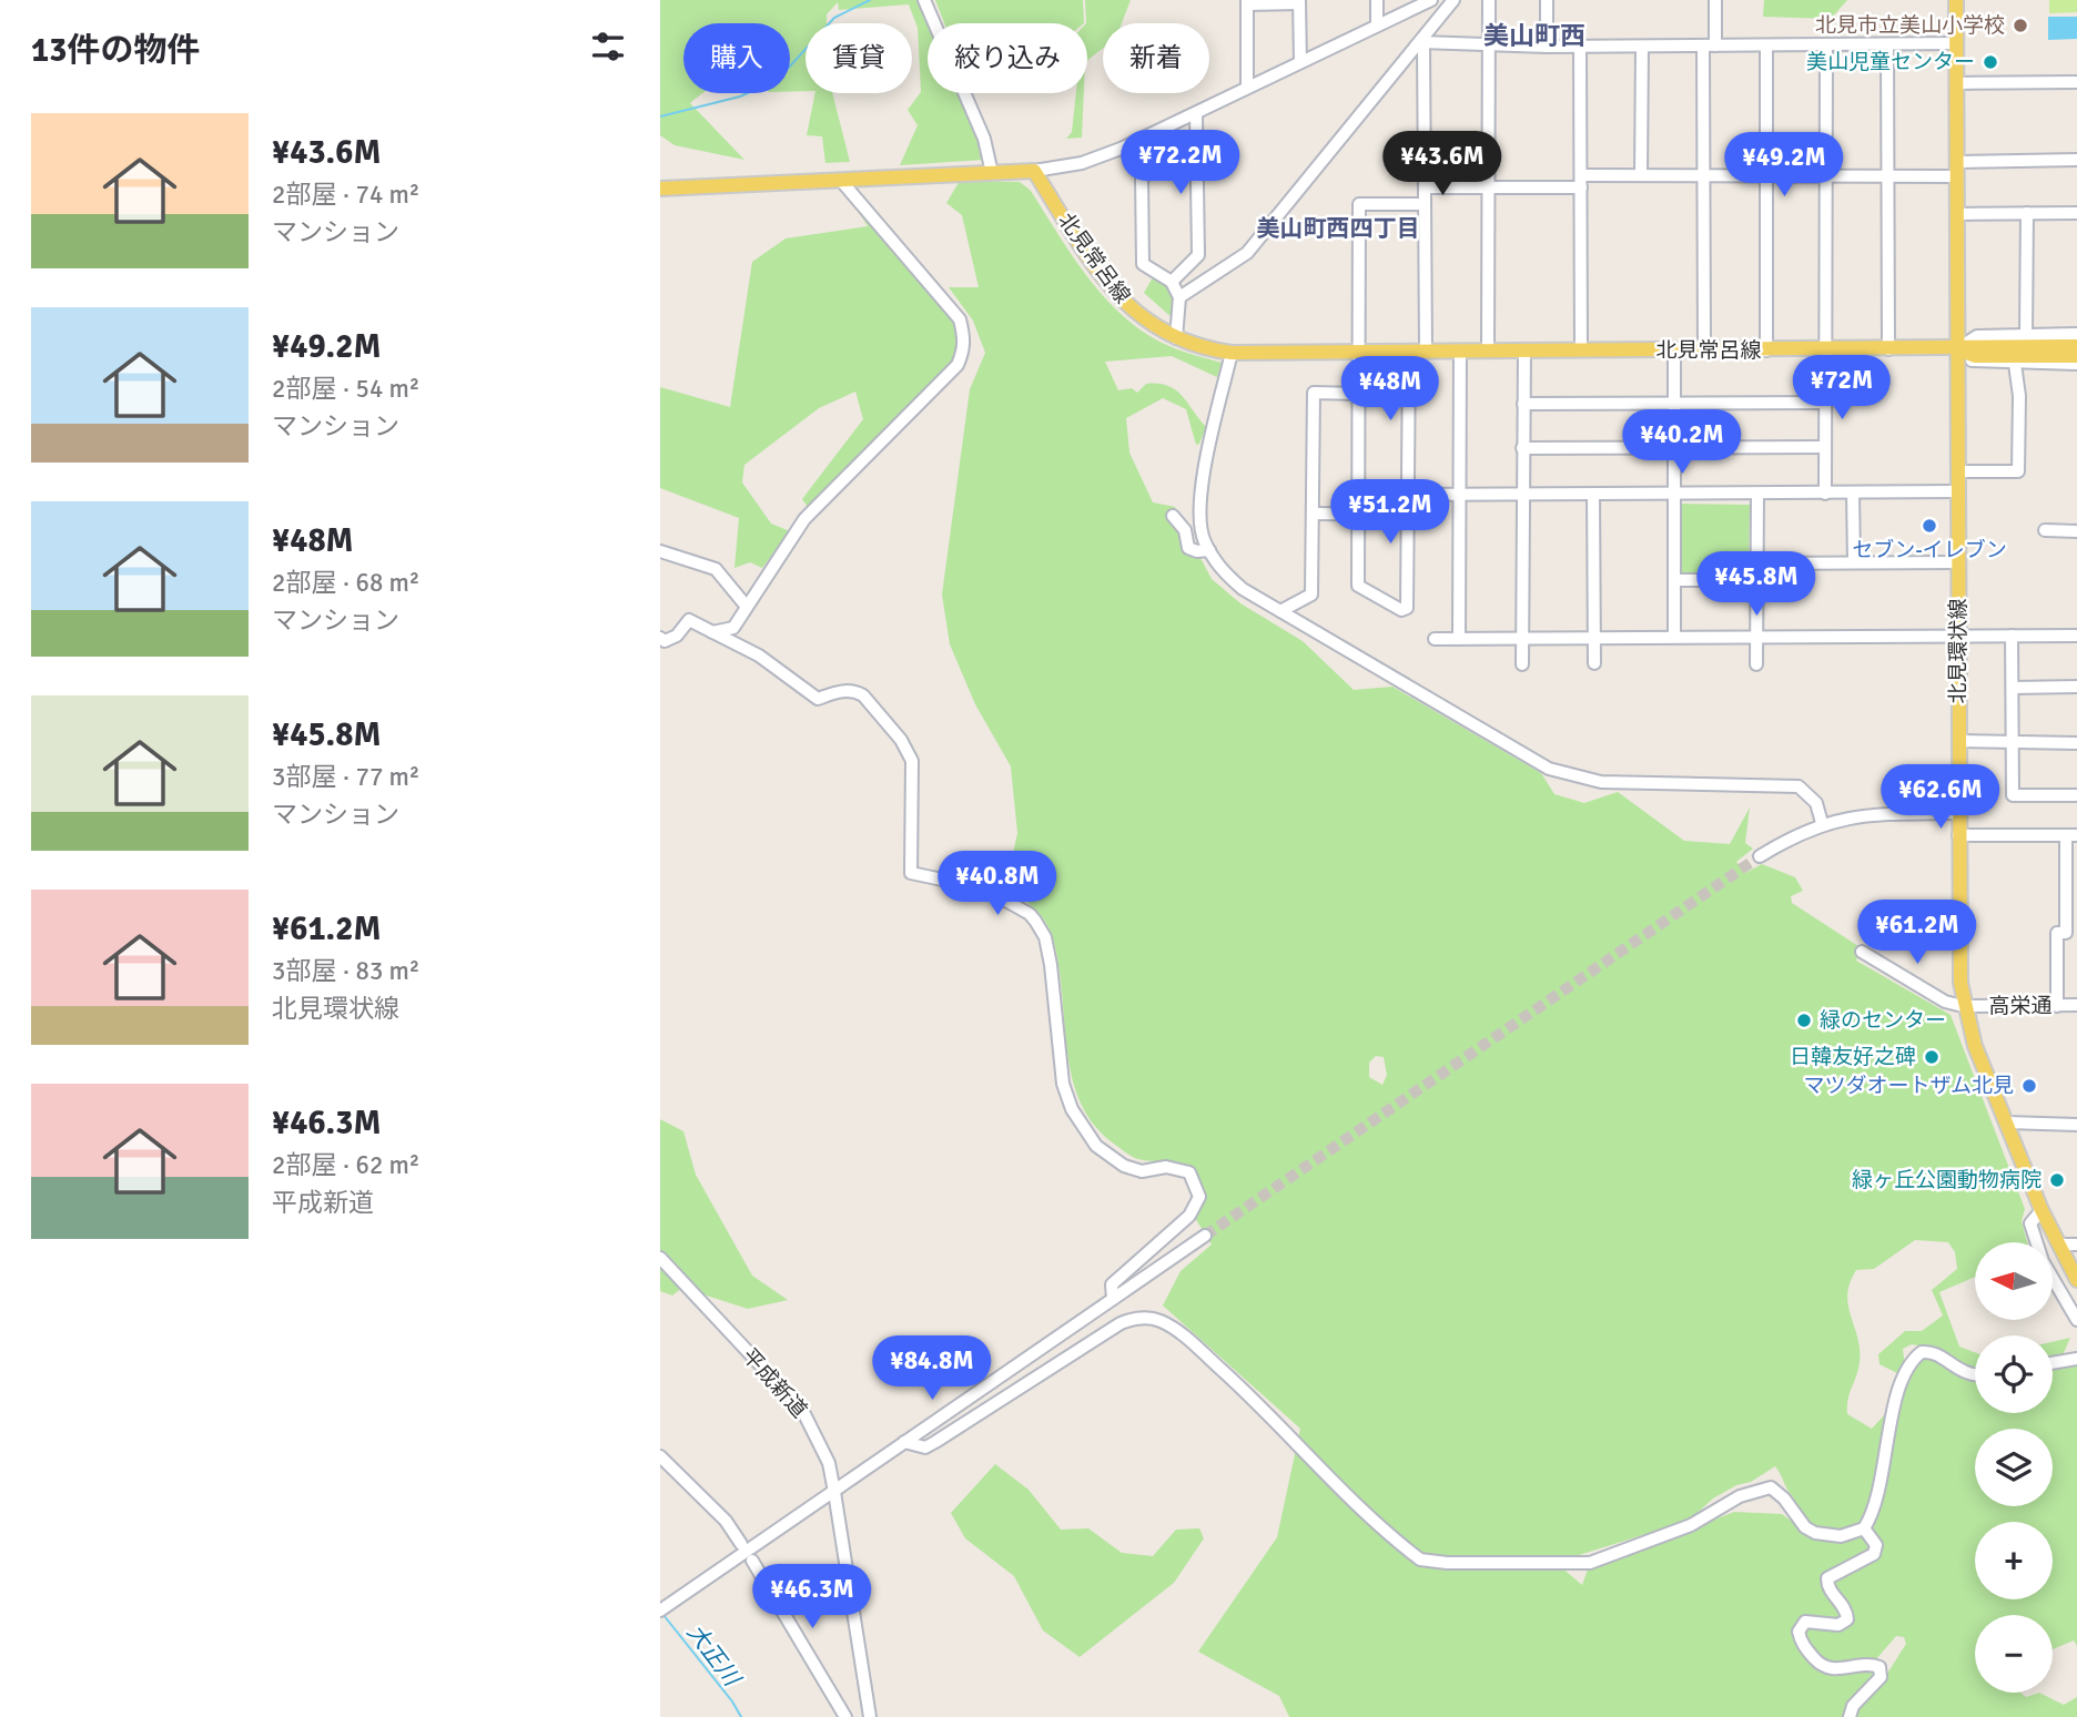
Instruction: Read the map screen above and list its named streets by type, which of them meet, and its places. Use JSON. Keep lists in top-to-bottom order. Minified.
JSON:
{"streets":{"main road":["北見常呂線","北見環状線"],"street":["高栄通","平成新道"]},"crossings":[["北見常呂線","北見環状線"],["北見環状線","高栄通"]],"districts":["美山町西","美山町西四丁目"],"water":["大正川"],"places":["北見市立美山小学校","美山児童センター","セブン-イレブン","緑のセンター","日韓友好之碑","マツダオートザム北見","緑ヶ丘公園動物病院"],"north":"left","page":{"heading":"13件の物件","chip":["購入","賃貸","絞り込み","新着"],"list":[{"name":"¥43.6M","note":"2部屋 · 74 m² · マンション"},{"name":"¥49.2M","note":"2部屋 · 54 m² · マンション"},{"name":"¥48M","note":"2部屋 · 68 m² · マンション"},{"name":"¥45.8M","note":"3部屋 · 77 m² · マンション"},{"name":"¥61.2M","note":"3部屋 · 83 m² · 北見環状線"},{"name":"¥46.3M","note":"2部屋 · 62 m² · 平成新道"}],"price":["¥72.2M","¥43.6M","¥49.2M","¥72M","¥48M","¥40.2M","¥51.2M","¥45.8M","¥62.6M","¥40.8M","¥61.2M","¥84.8M","¥46.3M"],"map_buttons":["+","−"]}}
